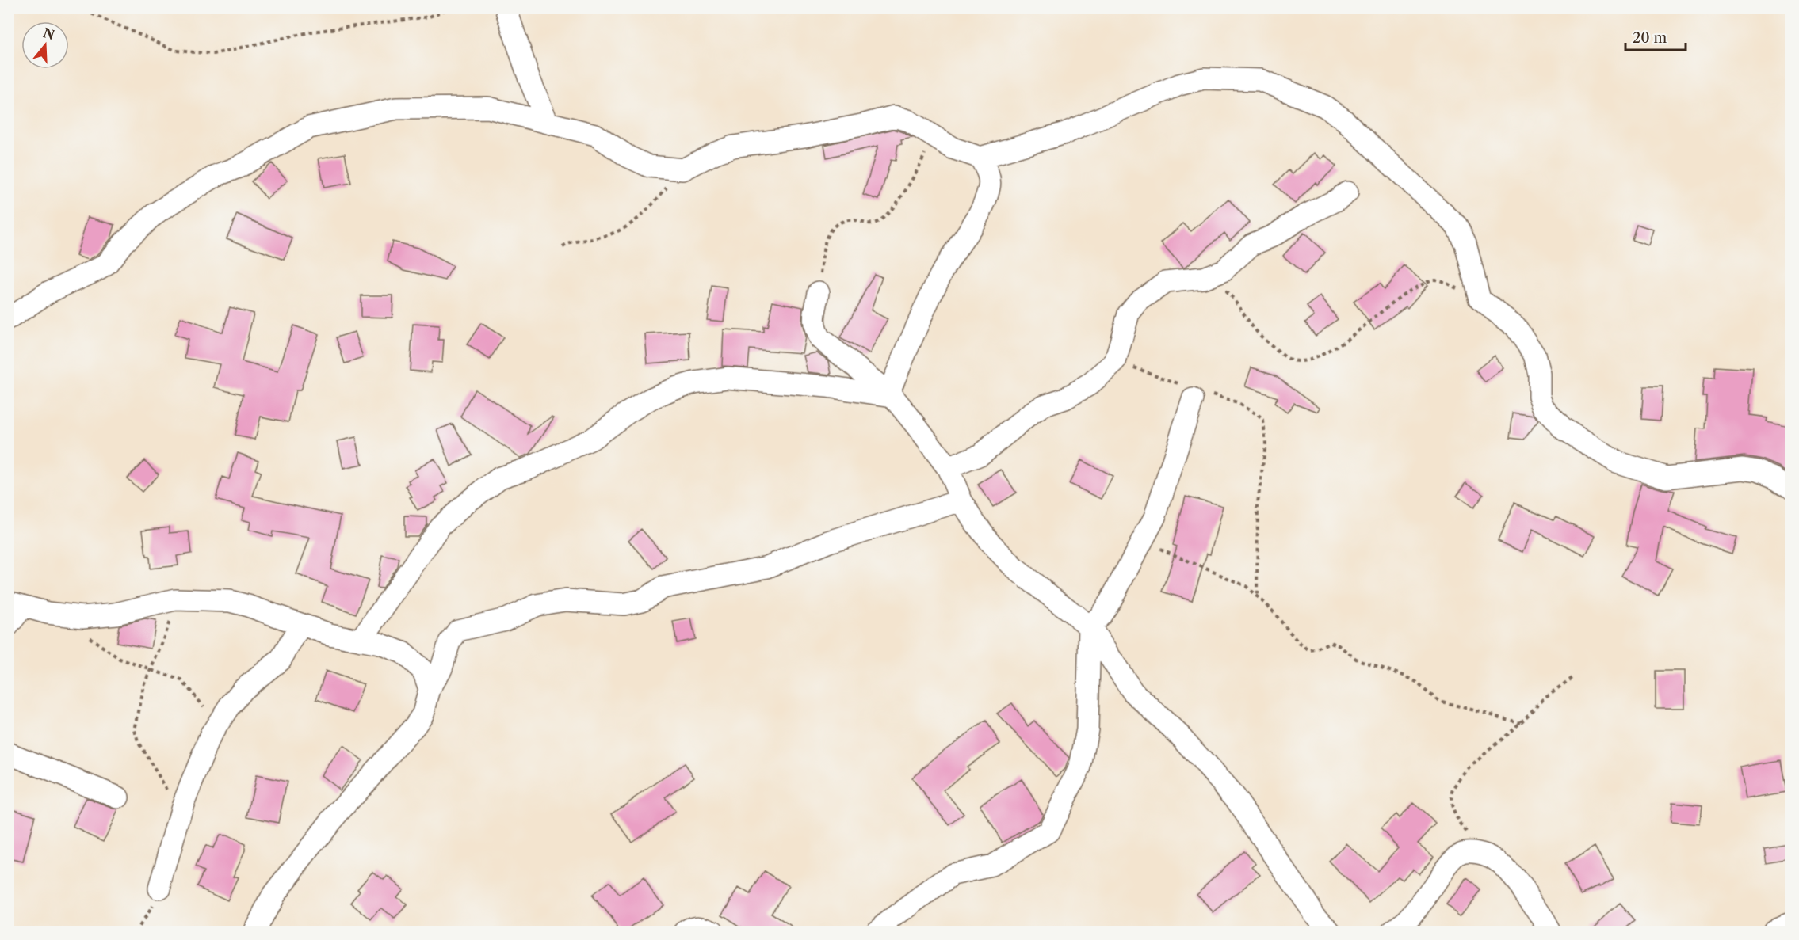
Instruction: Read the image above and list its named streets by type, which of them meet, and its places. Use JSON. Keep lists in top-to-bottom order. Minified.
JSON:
{"scale_bar":"20 m","north":"top"}
